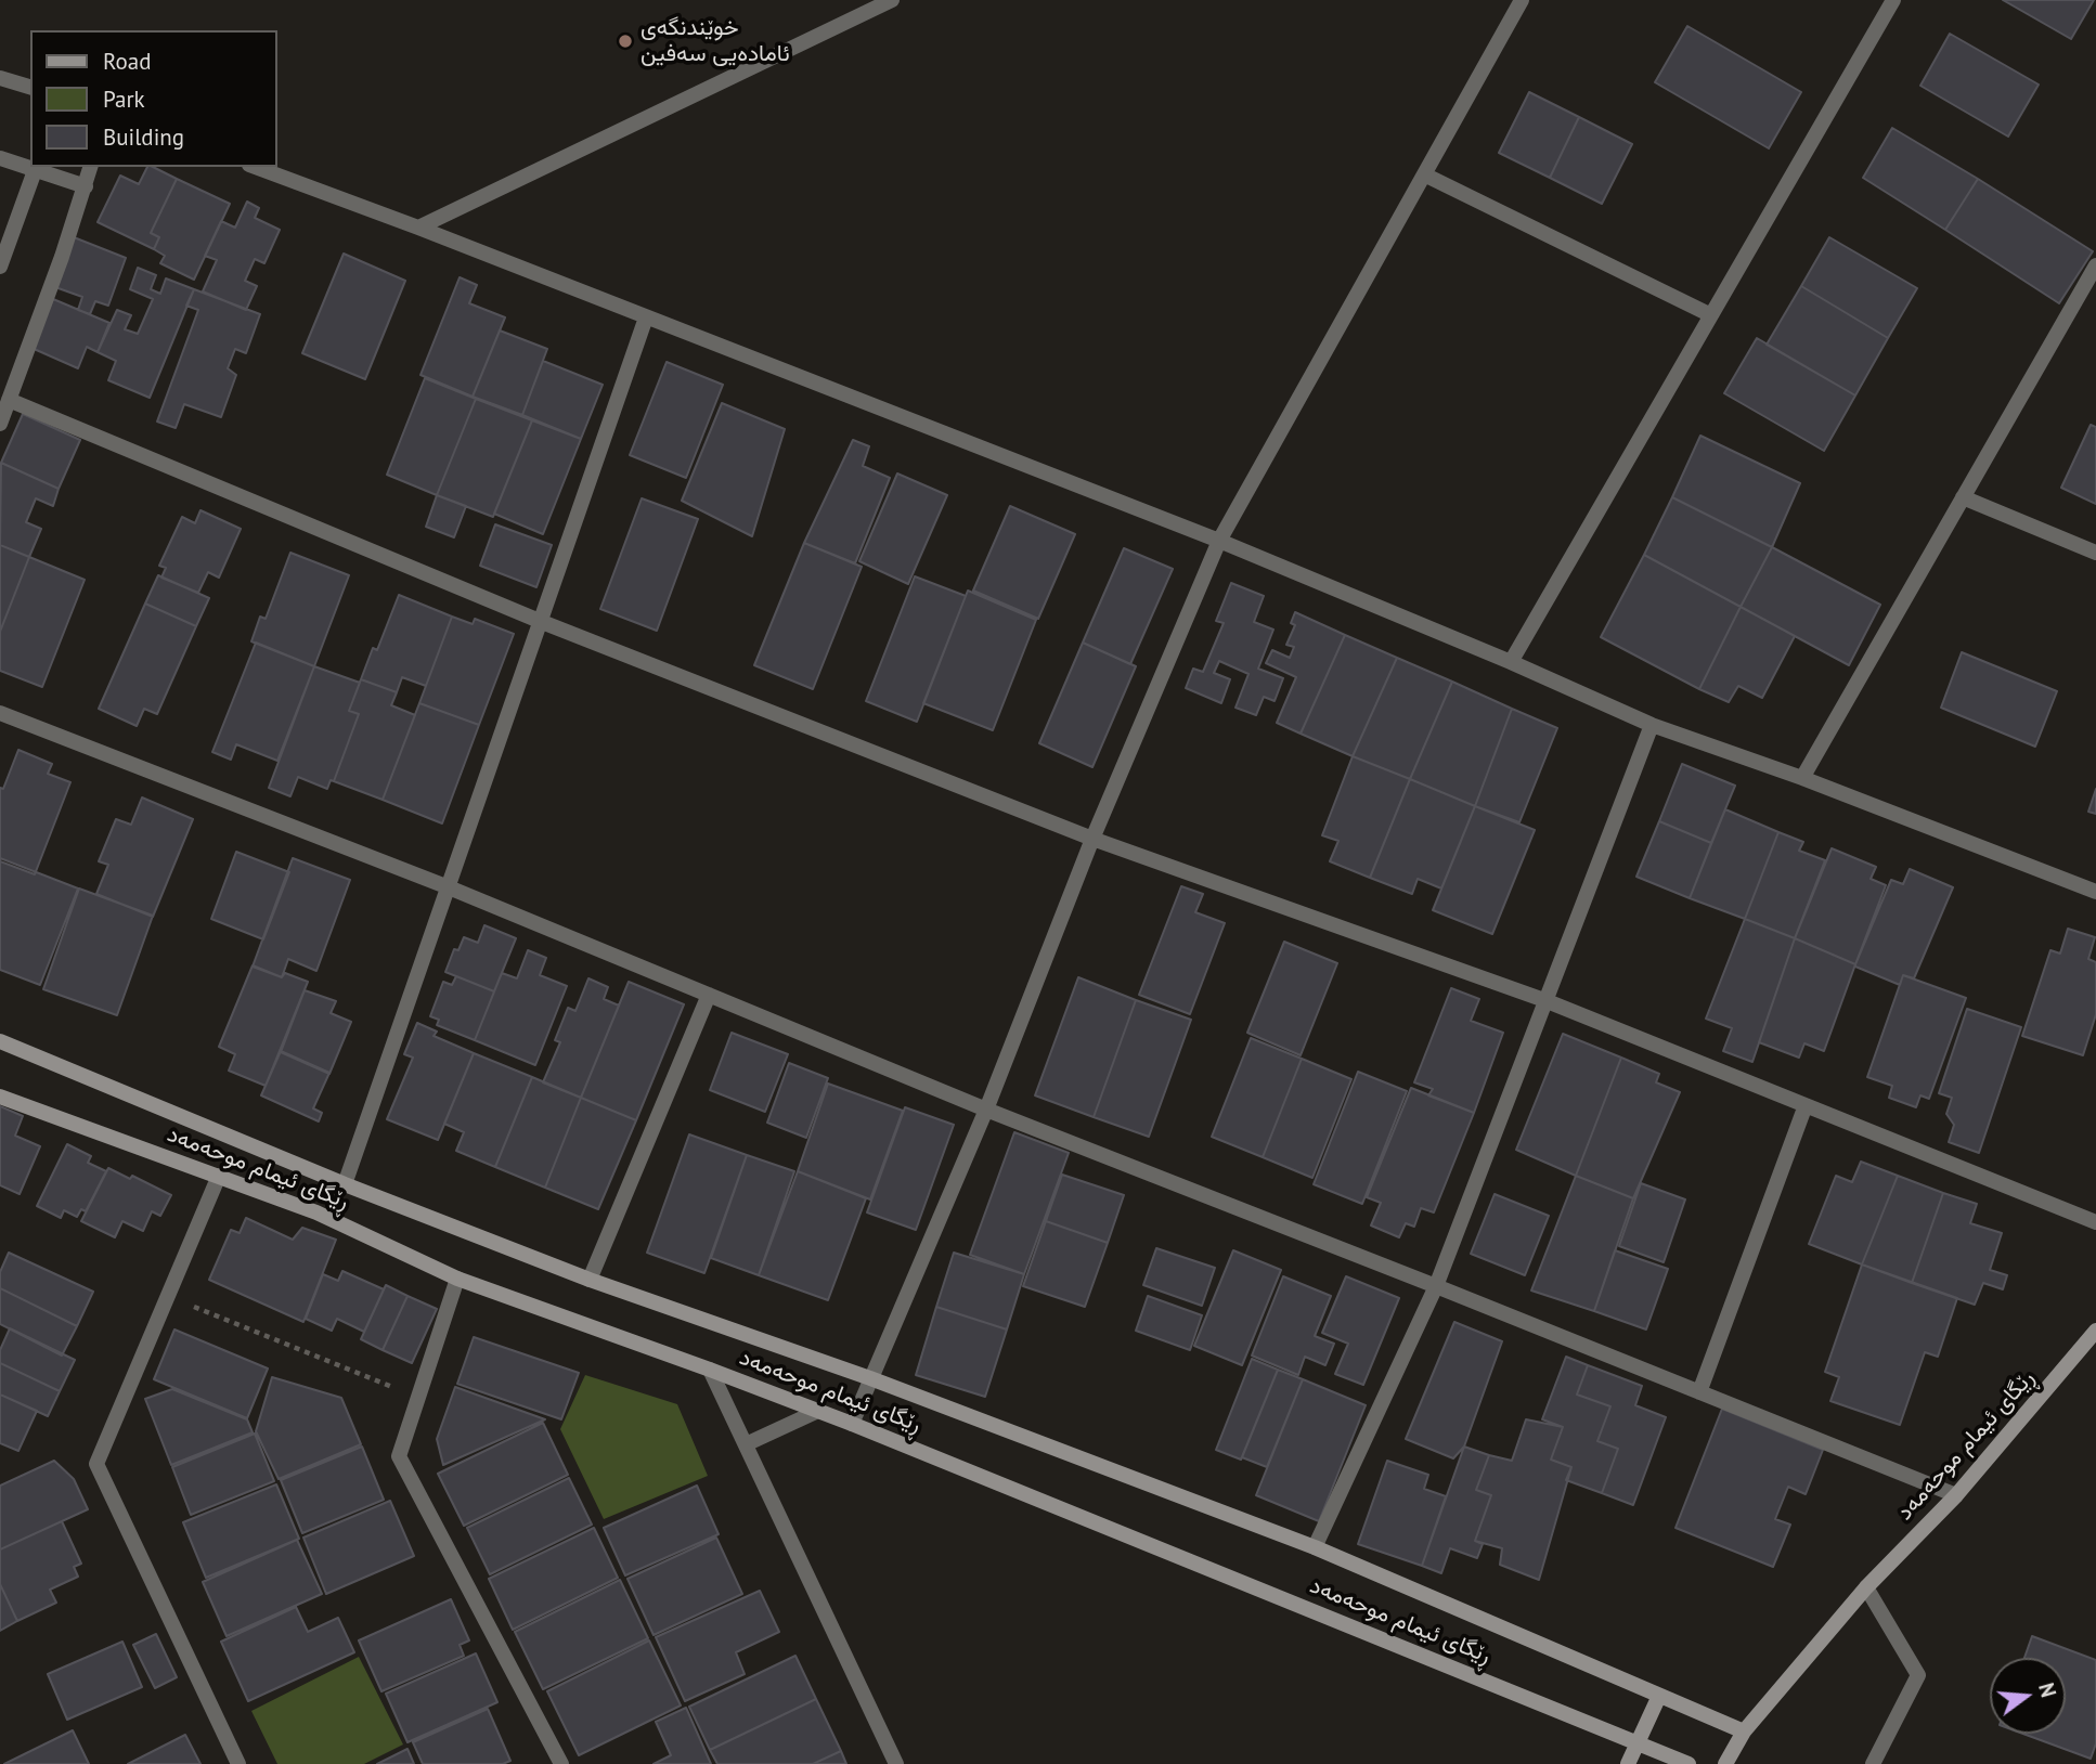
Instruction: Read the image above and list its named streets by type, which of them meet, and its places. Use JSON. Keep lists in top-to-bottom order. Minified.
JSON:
{"streets":{"main road":["ڕێگای ئیمام موحەمەد"]},"places":["خوێندنگەی ئامادەیی سەفین"],"legend":["Road","Park","Building"],"north":"right"}
